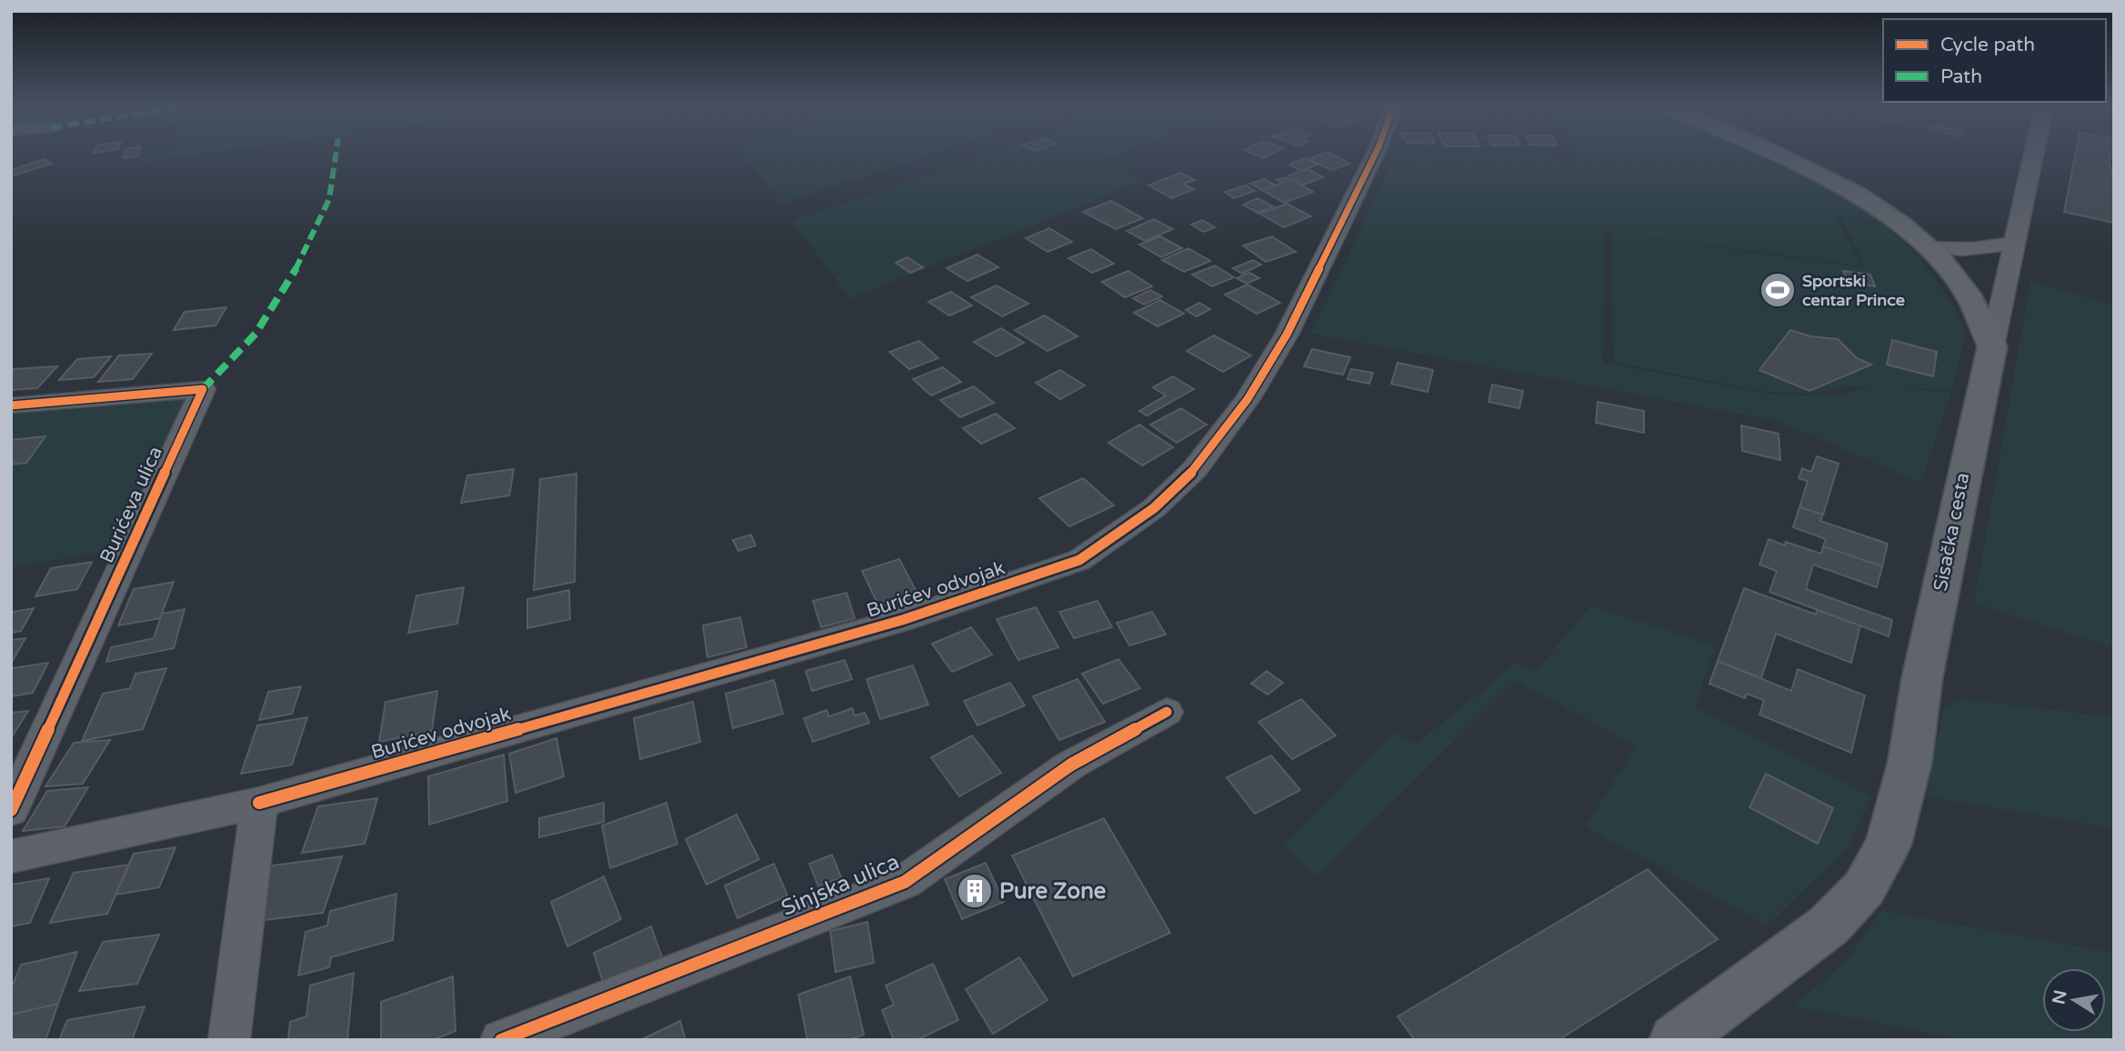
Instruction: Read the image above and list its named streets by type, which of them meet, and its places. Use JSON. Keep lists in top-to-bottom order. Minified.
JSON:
{"streets":{"main road":["Sisačka cesta"],"street":["Burićeva ulica","Burićev odvojak","Sinjska ulica"]},"places":{"sports":["Sportski centar Prince"],"building":["Pure Zone"]},"legend":["Cycle path","Path"],"north":"left"}
